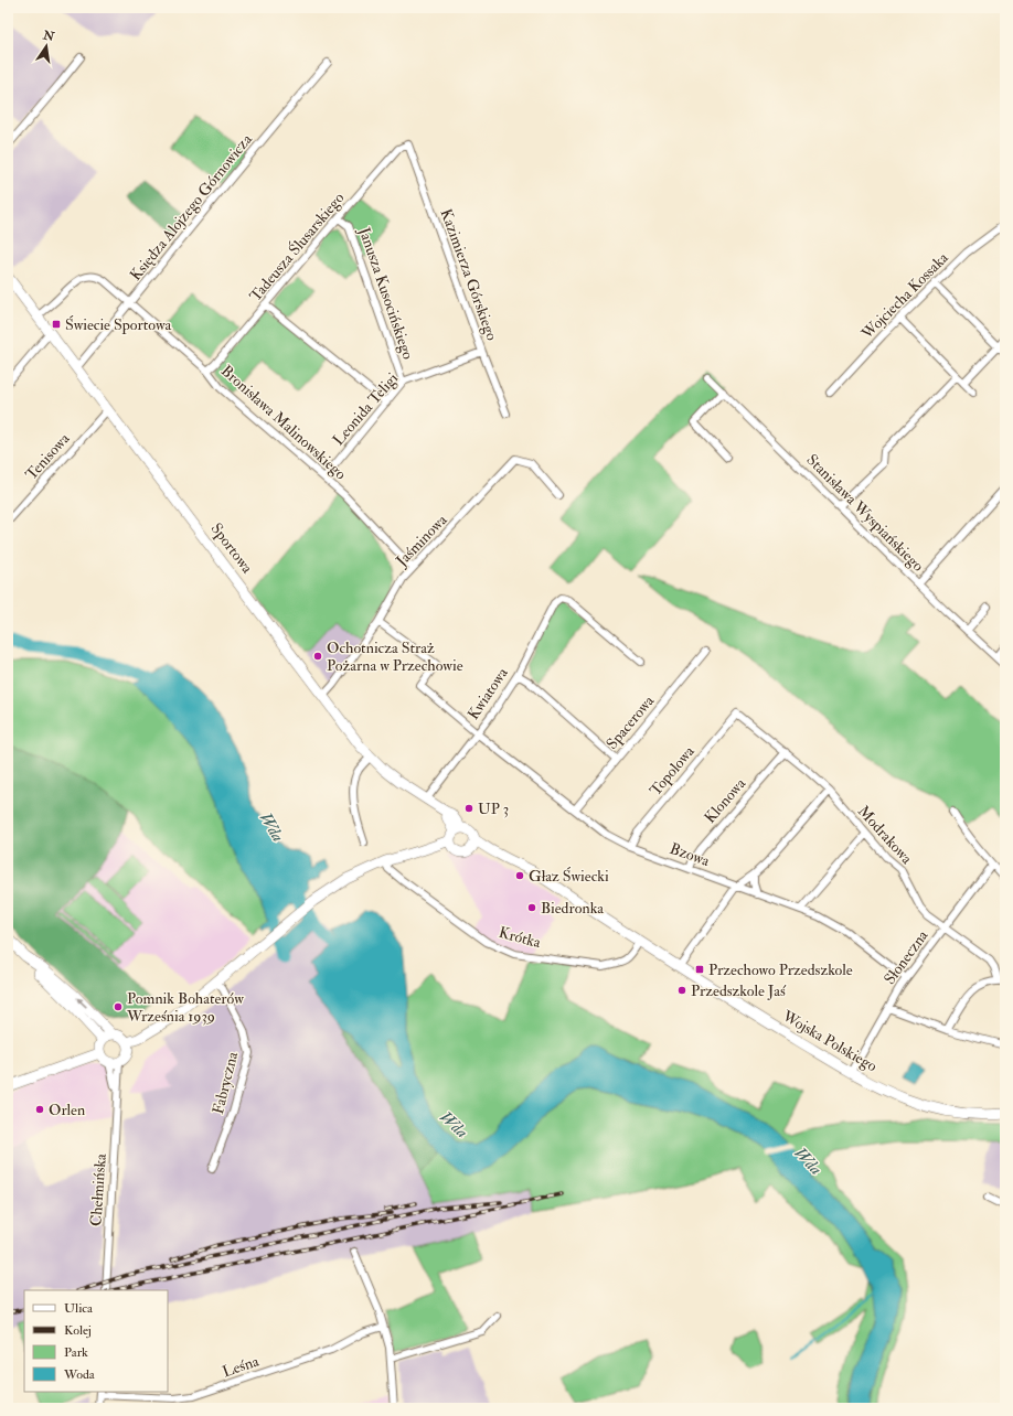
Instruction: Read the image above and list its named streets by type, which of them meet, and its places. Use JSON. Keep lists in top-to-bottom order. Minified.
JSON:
{"streets":{"street":["Księdza Alojzego Górnowicza","Tadeusza Ślusarskiego","Kazimierza Górskiego","Janusza Kusocińskiego","Wojciecha Kossaka","Leonida Teligi","Bronisława Malinowskiego","Tenisowa","Stanisława Wyspiańskiego","Jaśminowa","Sportowa","Kwiatowa","Spacerowa","Topolowa","Klonowa","Modrakowa","Bzowa","Krótka","Słoneczna","Wojska Polskiego","Fabryczna","Chełmińska","Leśna"]},"crossings":[["Księdza Alojzego Górnowicza","Bronisława Malinowskiego"],["Księdza Alojzego Górnowicza","Sportowa"],["Tadeusza Ślusarskiego","Kazimierza Górskiego"],["Tadeusza Ślusarskiego","Janusza Kusocińskiego"],["Tadeusza Ślusarskiego","Bronisława Malinowskiego"],["Kazimierza Górskiego","Leonida Teligi"],["Janusza Kusocińskiego","Leonida Teligi"],["Leonida Teligi","Bronisława Malinowskiego"],["Bronisława Malinowskiego","Jaśminowa"],["Bronisława Malinowskiego","Sportowa"],["Tenisowa","Sportowa"],["Jaśminowa","Sportowa"],["Jaśminowa","Bzowa"],["Sportowa","Kwiatowa"],["Sportowa","Wojska Polskiego"],["Kwiatowa","Bzowa"],["Spacerowa","Bzowa"],["Topolowa","Modrakowa"],["Topolowa","Bzowa"],["Klonowa","Modrakowa"],["Klonowa","Bzowa"],["Modrakowa","Słoneczna"],["Bzowa","Słoneczna"],["Krótka","Wojska Polskiego"],["Słoneczna","Wojska Polskiego"]],"water":["Wda"],"places":{"transit":["Świecie Sportowa","Przechowo Przedszkole"],"other":["Ochotnicza Straż Pożarna w Przechowie","UP 3","Głaz Świecki","Biedronka","Przedszkole Jaś","Pomnik Bohaterów Września 1939","Orlen"]},"legend":["Ulica","Kolej","Park","Woda"],"north":"top"}
